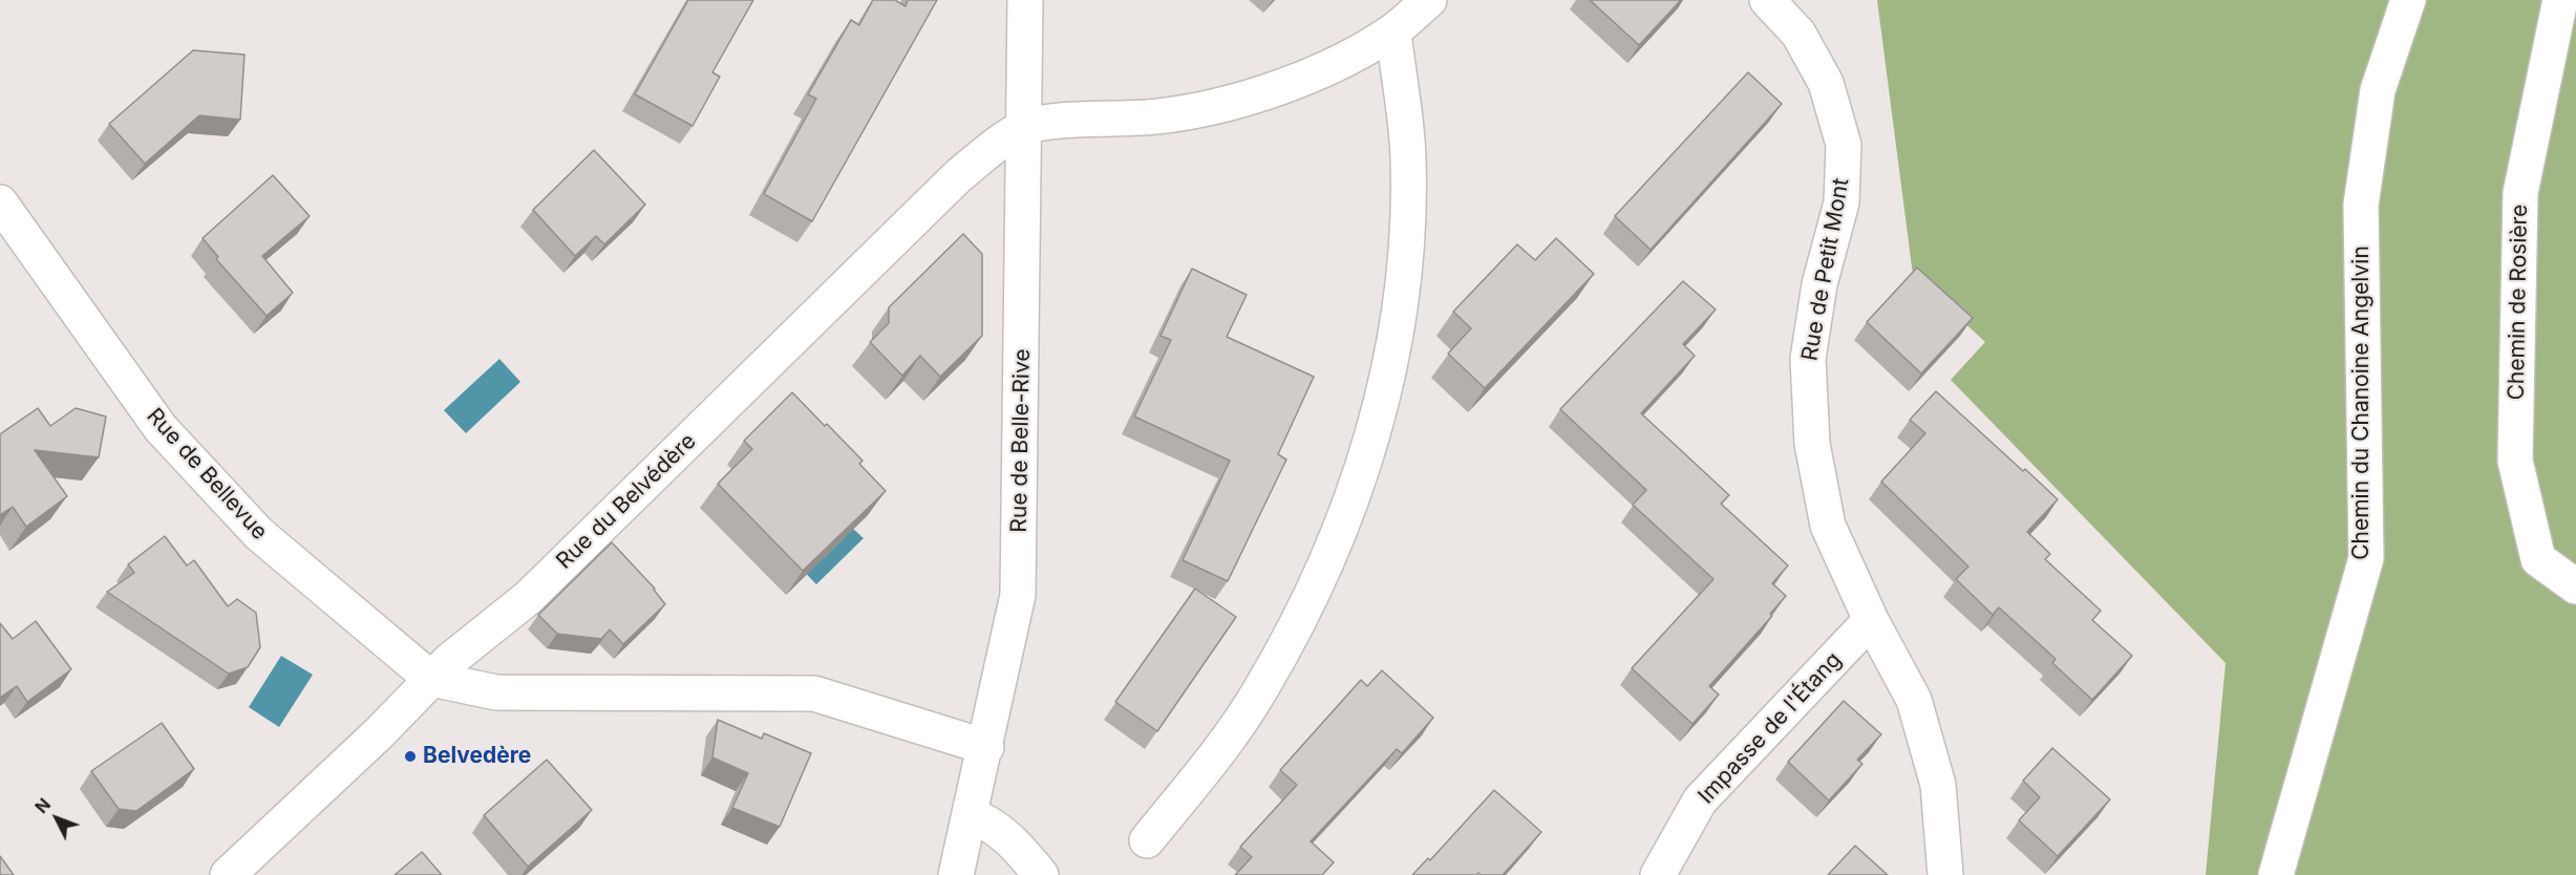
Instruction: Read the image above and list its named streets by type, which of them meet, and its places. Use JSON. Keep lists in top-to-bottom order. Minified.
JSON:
{"streets":{"street":["Rue de Petit Mont","Chemin de Rosière","Chemin du Chanoine Angelvin","Rue de Belle-Rive","Rue de Bellevue","Rue du Belvédère","Impasse de l'Étang"]},"crossings":[["Rue de Petit Mont","Impasse de l'Étang"],["Rue de Belle-Rive","Rue du Belvédère"],["Rue de Bellevue","Rue du Belvédère"]],"places":["Belvedère"],"north":"top left"}
